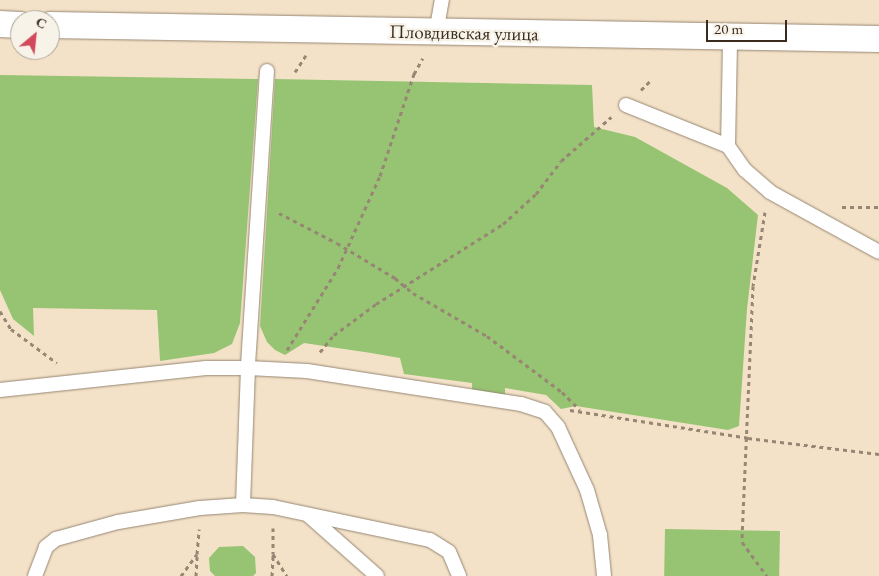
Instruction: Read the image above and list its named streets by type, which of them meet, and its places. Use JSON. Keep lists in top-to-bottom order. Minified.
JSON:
{"streets":{"street":["Пловдивская улица"]},"scale_bar":"20 m","north":"top right"}
